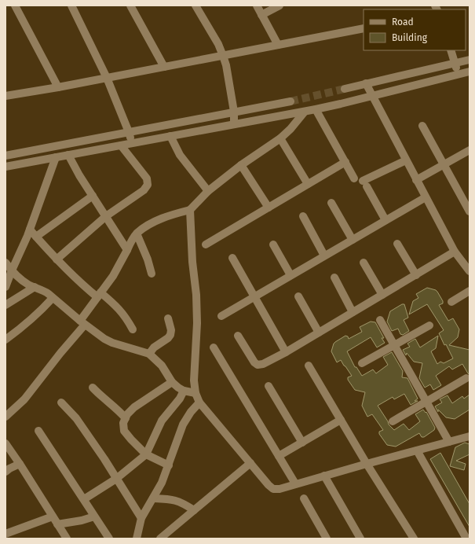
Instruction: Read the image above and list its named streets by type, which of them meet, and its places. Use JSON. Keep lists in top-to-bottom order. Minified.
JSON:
{"legend":["Road","Building"]}
